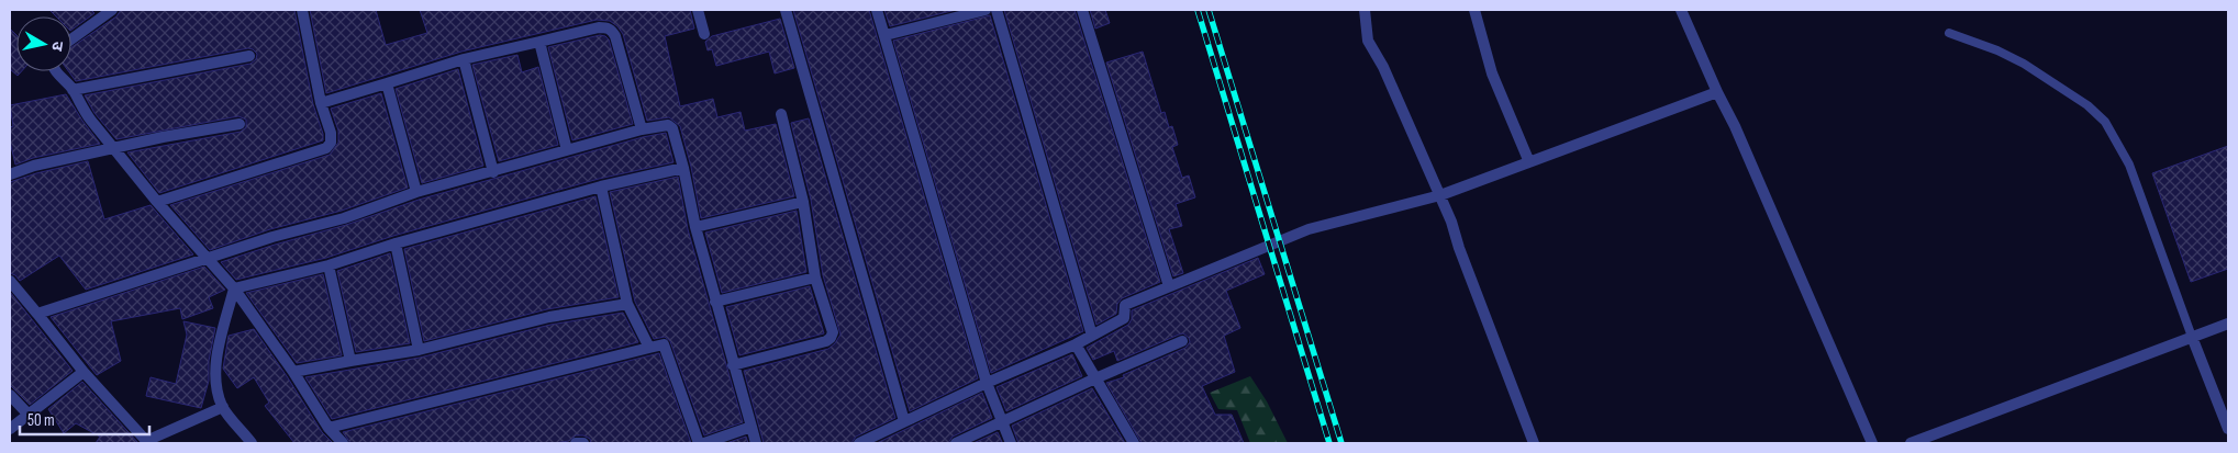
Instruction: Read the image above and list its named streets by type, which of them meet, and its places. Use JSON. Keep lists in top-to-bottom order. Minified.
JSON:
{"scale_bar":"50 m","north":"right"}
